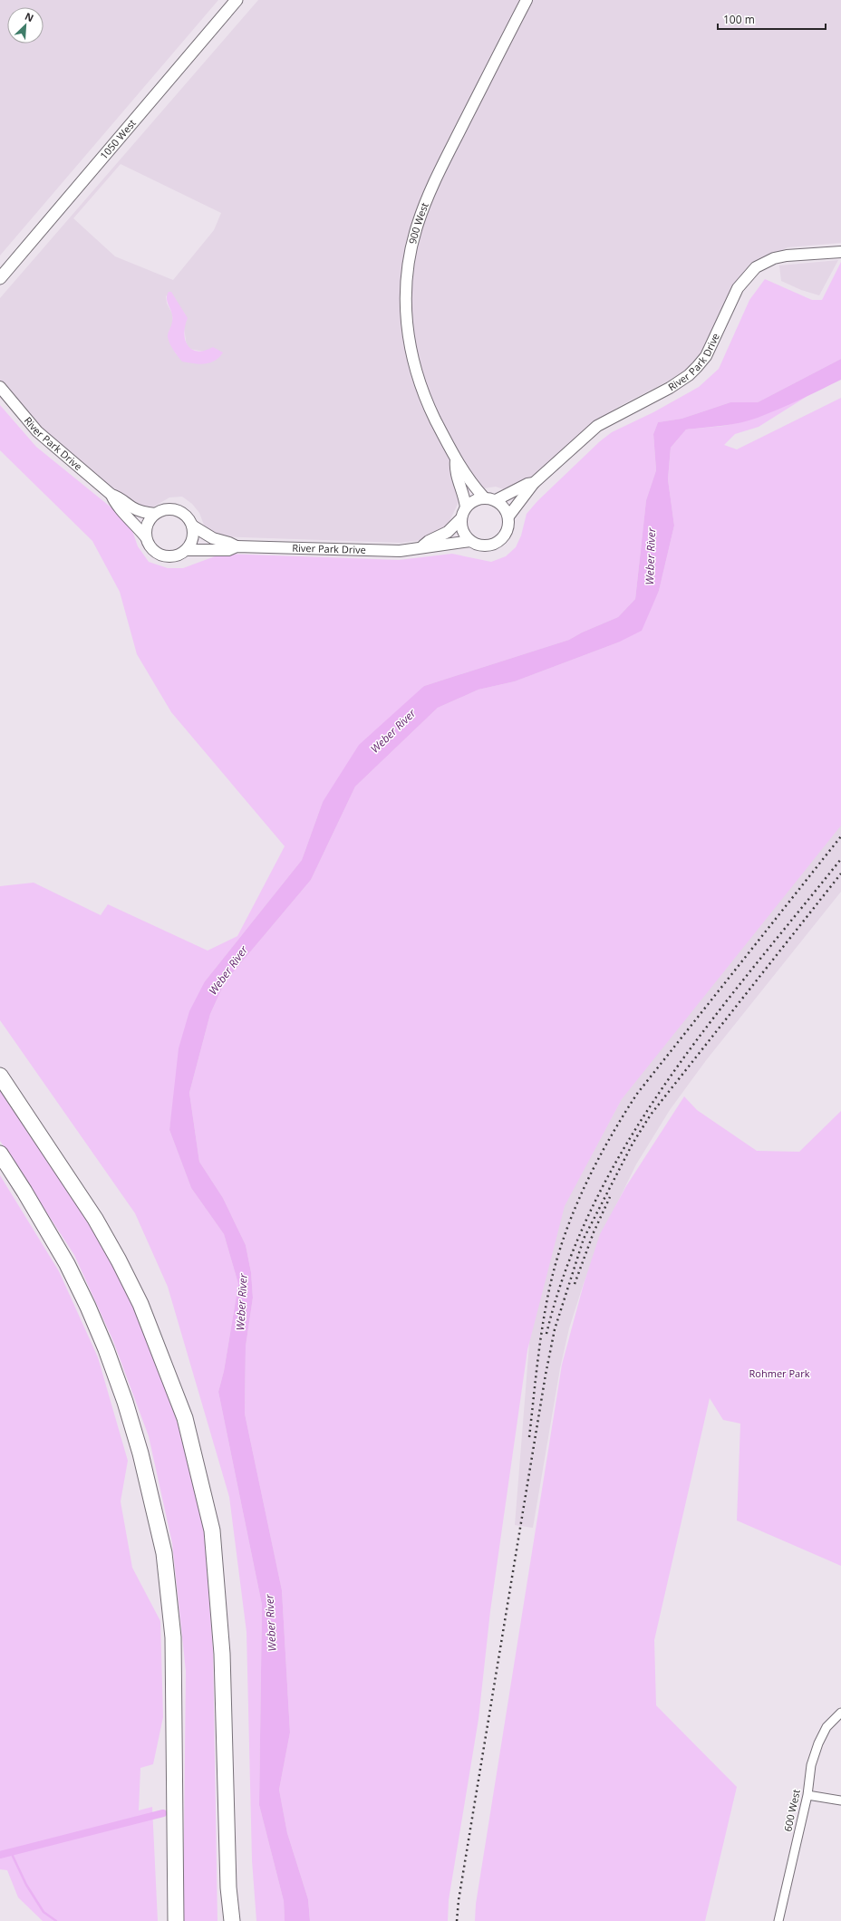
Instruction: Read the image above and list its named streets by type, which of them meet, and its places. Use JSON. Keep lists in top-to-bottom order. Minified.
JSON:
{"streets":{"main road":["1050 West"],"street":["900 West","River Park Drive","600 West"]},"crossings":[["900 West","River Park Drive"]],"water":["Weber River"],"parks":["Rohmer Park"],"scale_bar":"100 m","north":"top right"}
